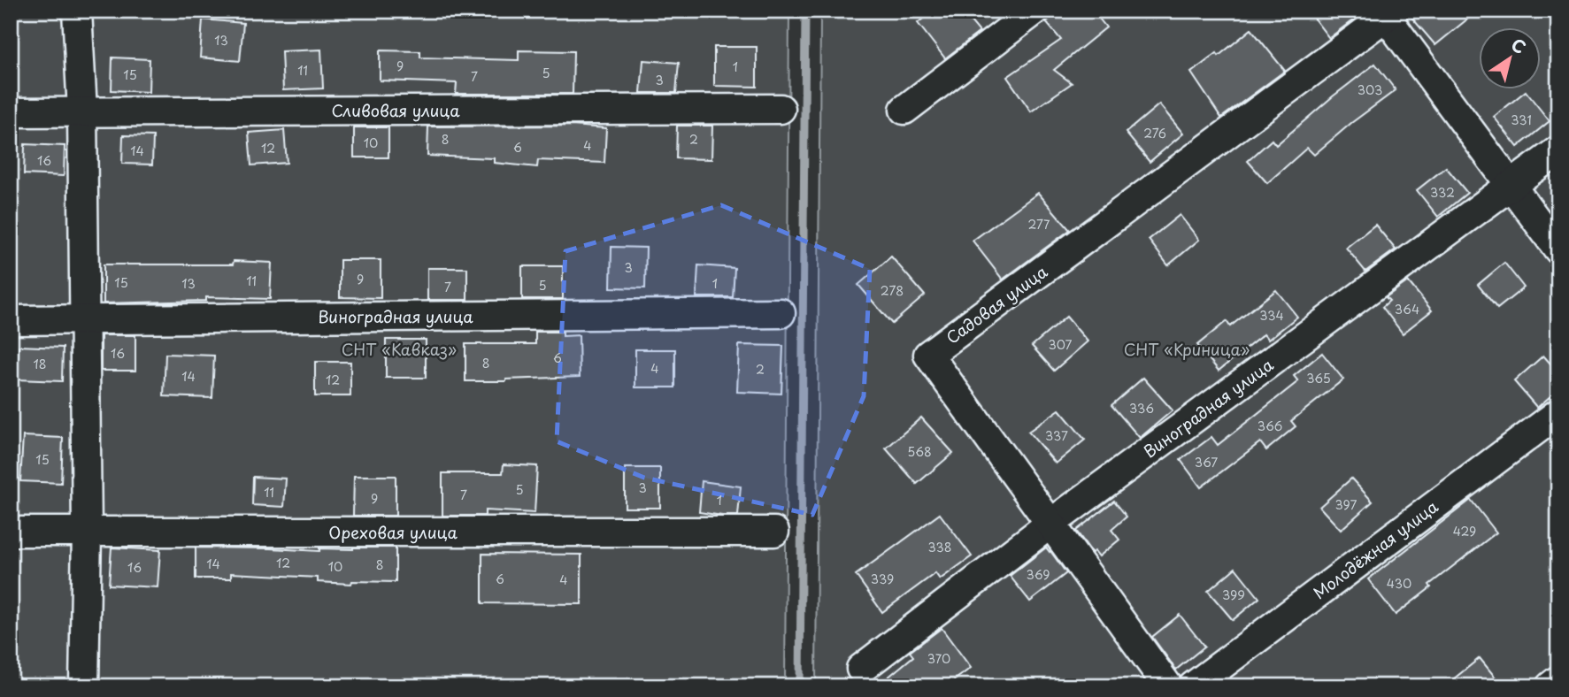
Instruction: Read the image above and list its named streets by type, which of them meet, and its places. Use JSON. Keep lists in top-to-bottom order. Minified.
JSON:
{"streets":{"street":["Сливовая улица","Садовая улица","Виноградная улица","Ореховая улица","Молодёжная улица"]},"crossings":[["Садовая улица","Виноградная улица"]],"parks":["СНТ «Кавказ»","СНТ «Криница»"],"house_numbers":["13","9","1","11","5","15","7","3","303","331","276","8","2","10","4","6","12","14","16","332","277","3","9","11","15","13","1","5","7","278","364","334","307","16","6","8","18","4","2","14","365","12","336","366","337","568","15","367","3","5","11","7","9","1","397","429","338","12","14","8","10","16","369","6","339","4","430","399","370"],"north":"top right"}
